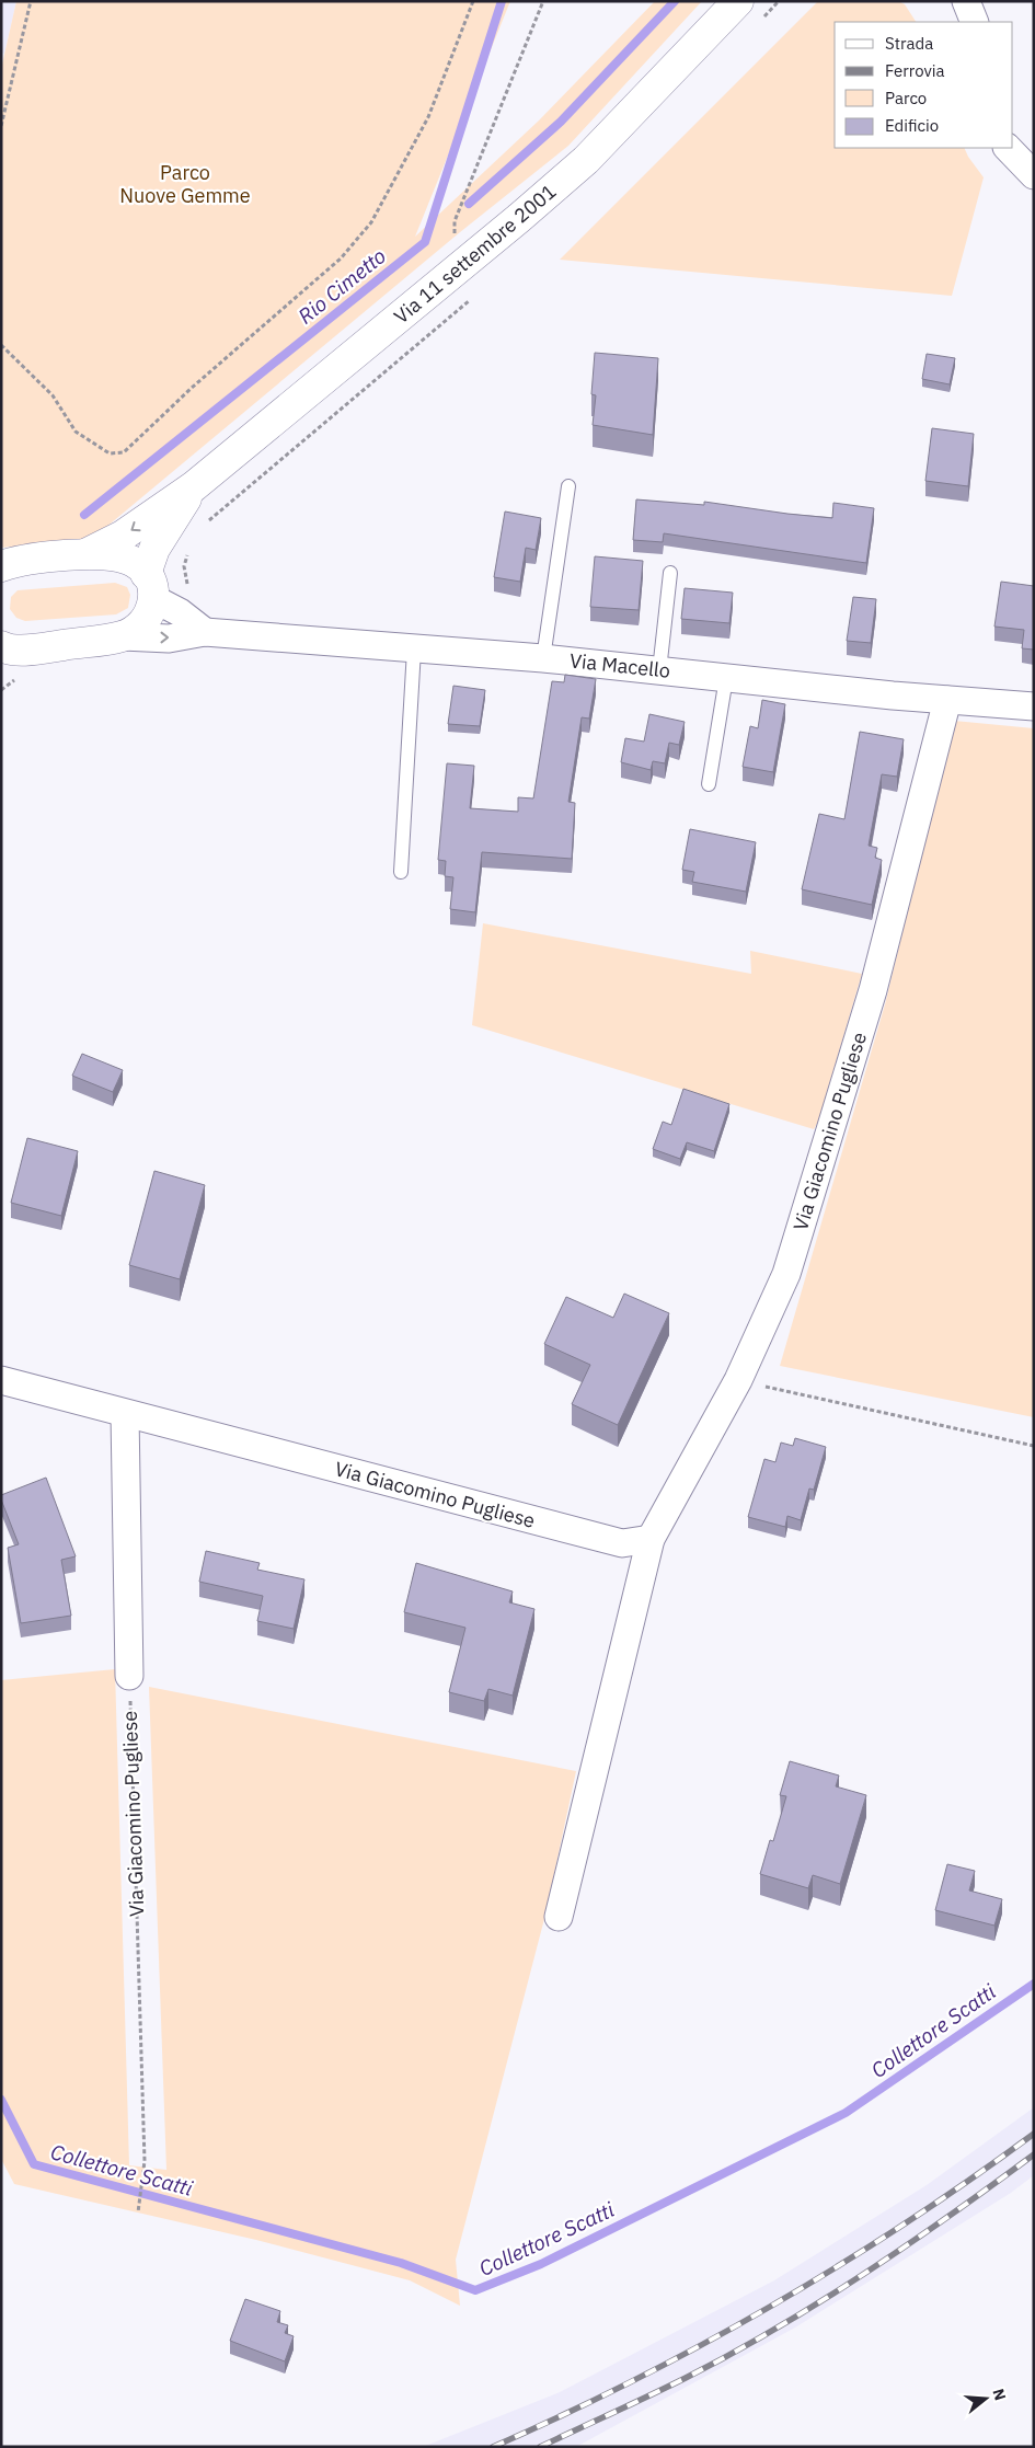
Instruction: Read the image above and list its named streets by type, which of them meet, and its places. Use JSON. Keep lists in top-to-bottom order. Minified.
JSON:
{"streets":{"main road":["Via 11 settembre 2001"],"street":["Via Macello","Via Giacomino Pugliese"]},"crossings":[["Via 11 settembre 2001","Via Macello"],["Via Macello","Via Giacomino Pugliese"]],"water":["Rio Cimetto","Collettore Scatti"],"parks":["Parco Nuove Gemme"],"legend":["Strada","Ferrovia","Parco","Edificio"],"north":"right"}
